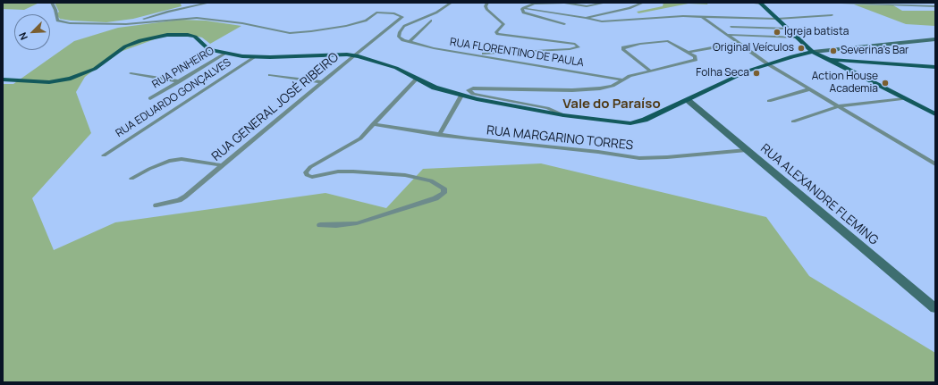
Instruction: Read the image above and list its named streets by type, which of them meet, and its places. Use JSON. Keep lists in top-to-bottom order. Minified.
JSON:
{"streets":{"street":["RUA FLORENTINO DE PAULA","RUA PINHEIRO","RUA EDUARDO GONÇALVES","RUA GENERAL JOSÉ RIBEIRO","RUA MARGARINO TORRES","RUA ALEXANDRE FLEMING"]},"crossings":[["RUA MARGARINO TORRES","RUA ALEXANDRE FLEMING"]],"districts":["Vale do Paraíso"],"places":["Igreja batista","Original Veículos","Severina's Bar","Folha Seca","Action House Academia"],"north":"bottom left"}
